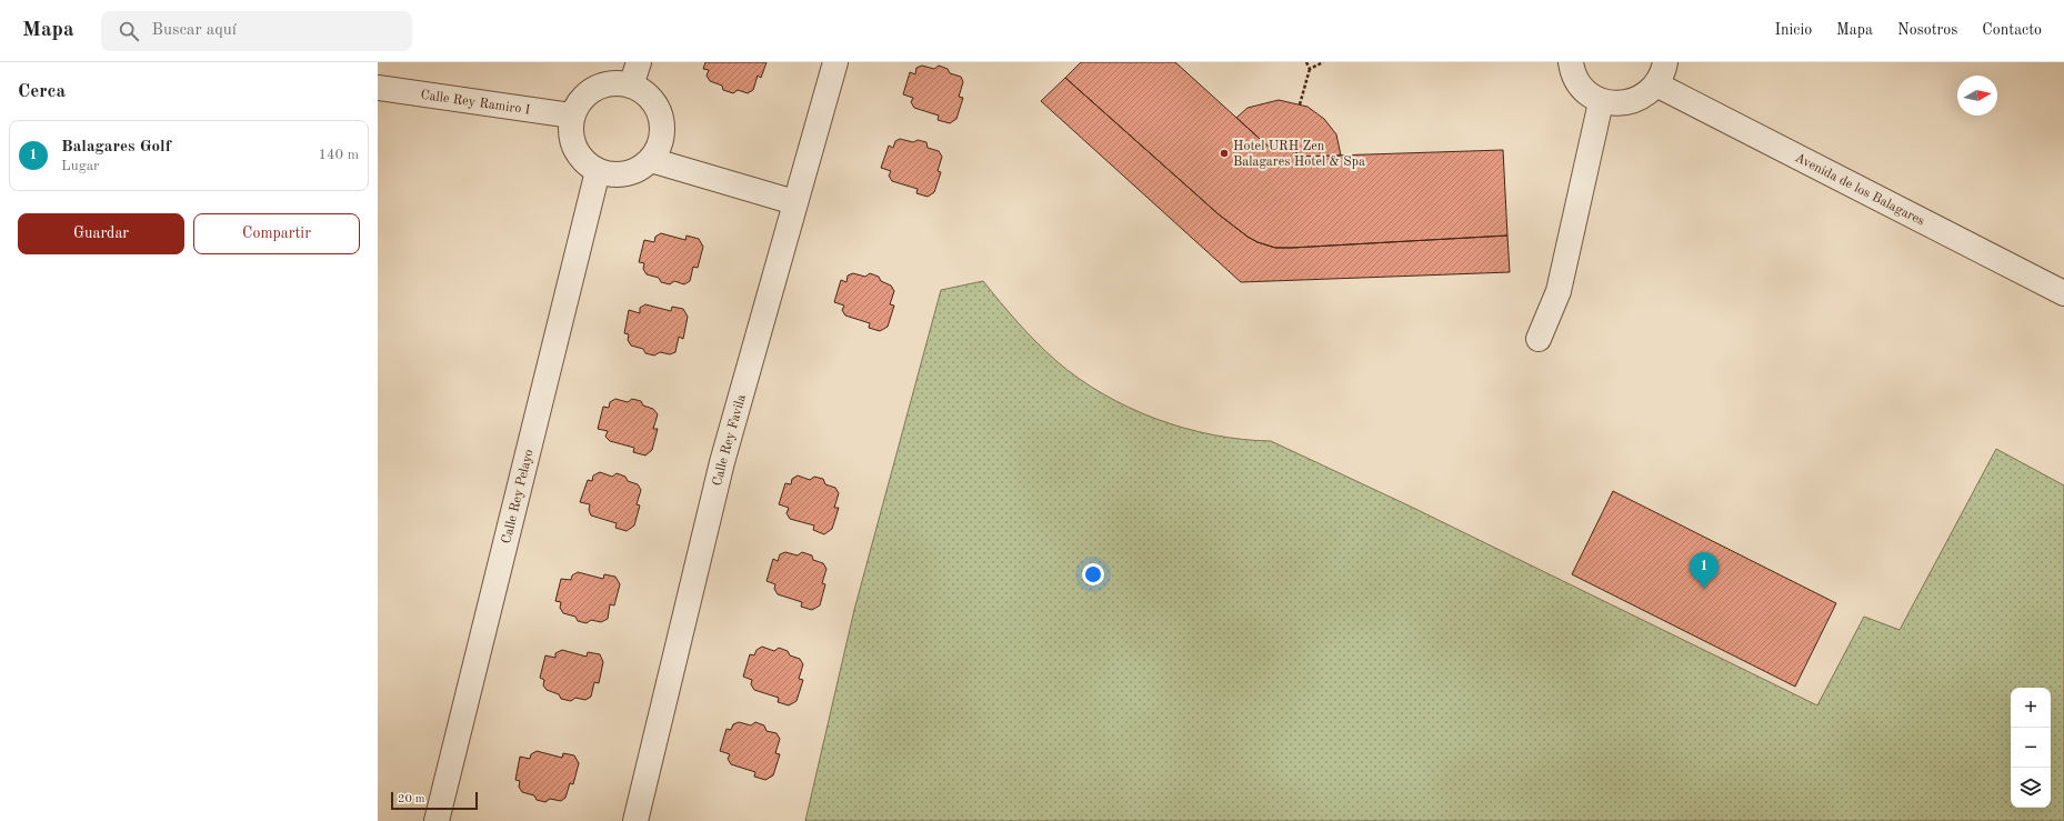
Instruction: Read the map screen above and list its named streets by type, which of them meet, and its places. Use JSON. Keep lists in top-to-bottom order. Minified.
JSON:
{"streets":{"street":["Calle Rey Ramiro I","Avenida de los Balagares","Calle Rey Favila","Calle Rey Pelayo"]},"crossings":[["Calle Rey Ramiro I","Calle Rey Pelayo"]],"places":["Hotel URH Zen Balagares Hotel & Spa"],"scale_bar":"20 m","north":"right","page":{"header":"Mapa","search":"Buscar aquí","nav":["Inicio","Mapa","Nosotros","Contacto"],"heading":"Cerca","list":[{"mark":"1","name":"Balagares Golf","note":"Lugar","value":"140 m"}],"buttons":["Guardar","Compartir"],"pins":"1","map_buttons":["+","−"],"scale":"20 m"}}
